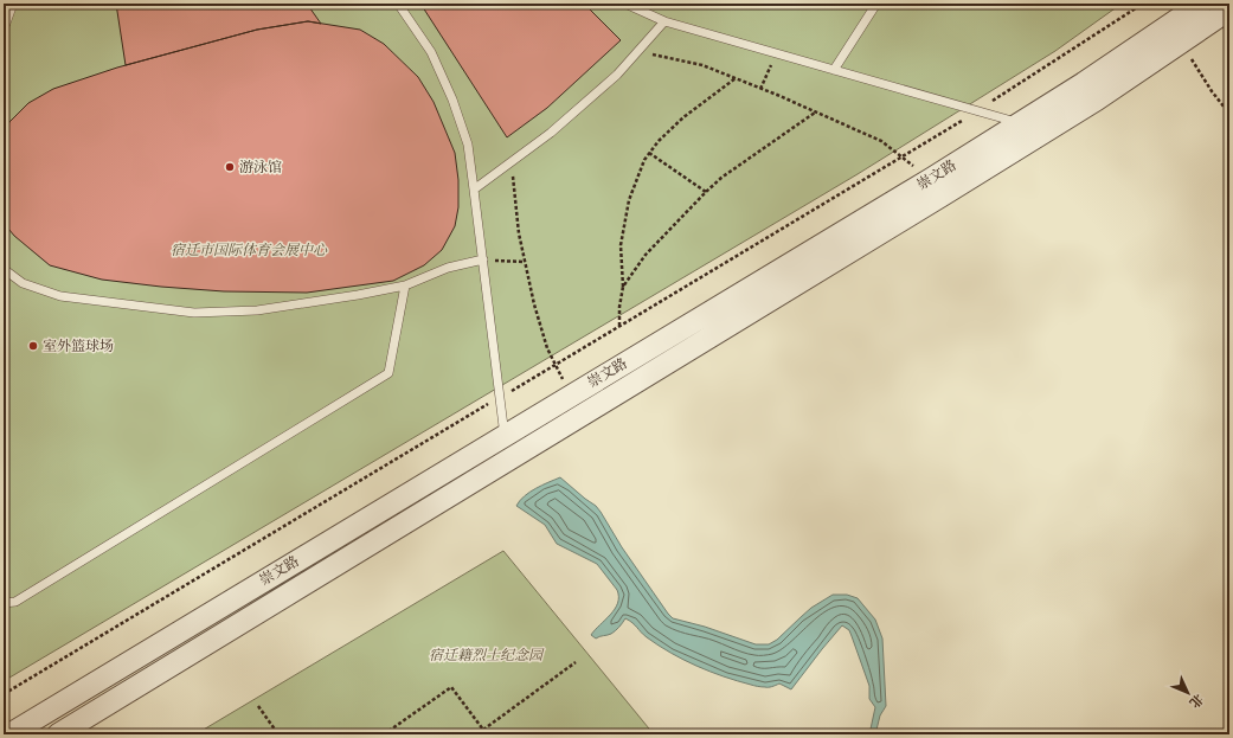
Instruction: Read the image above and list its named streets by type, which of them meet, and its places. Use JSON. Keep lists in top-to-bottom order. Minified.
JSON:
{"streets":{"street":["崇文路"]},"parks":["宿迁市国际体育会展中心","宿迁籍烈士纪念园"],"places":["游泳馆","室外篮球场"],"north":"bottom right"}
